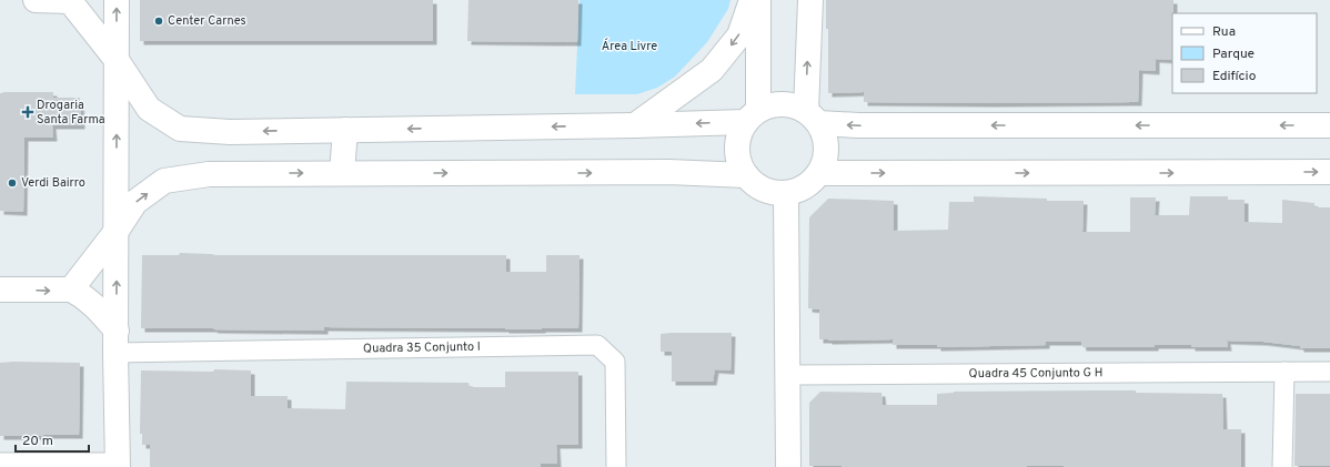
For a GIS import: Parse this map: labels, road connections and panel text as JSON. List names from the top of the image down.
{
  "streets": {
    "street": ["Quadra 35 Conjunto I", "Quadra 45 Conjunto G H"]
  },
  "parks": ["Área Livre"],
  "places": {
    "other": ["Center Carnes", "Verdi Bairro"],
    "health": ["Drogaria Santa Farma"]
  },
  "legend": ["Rua", "Parque", "Edifício"],
  "scale_bar": "20 m"
}
